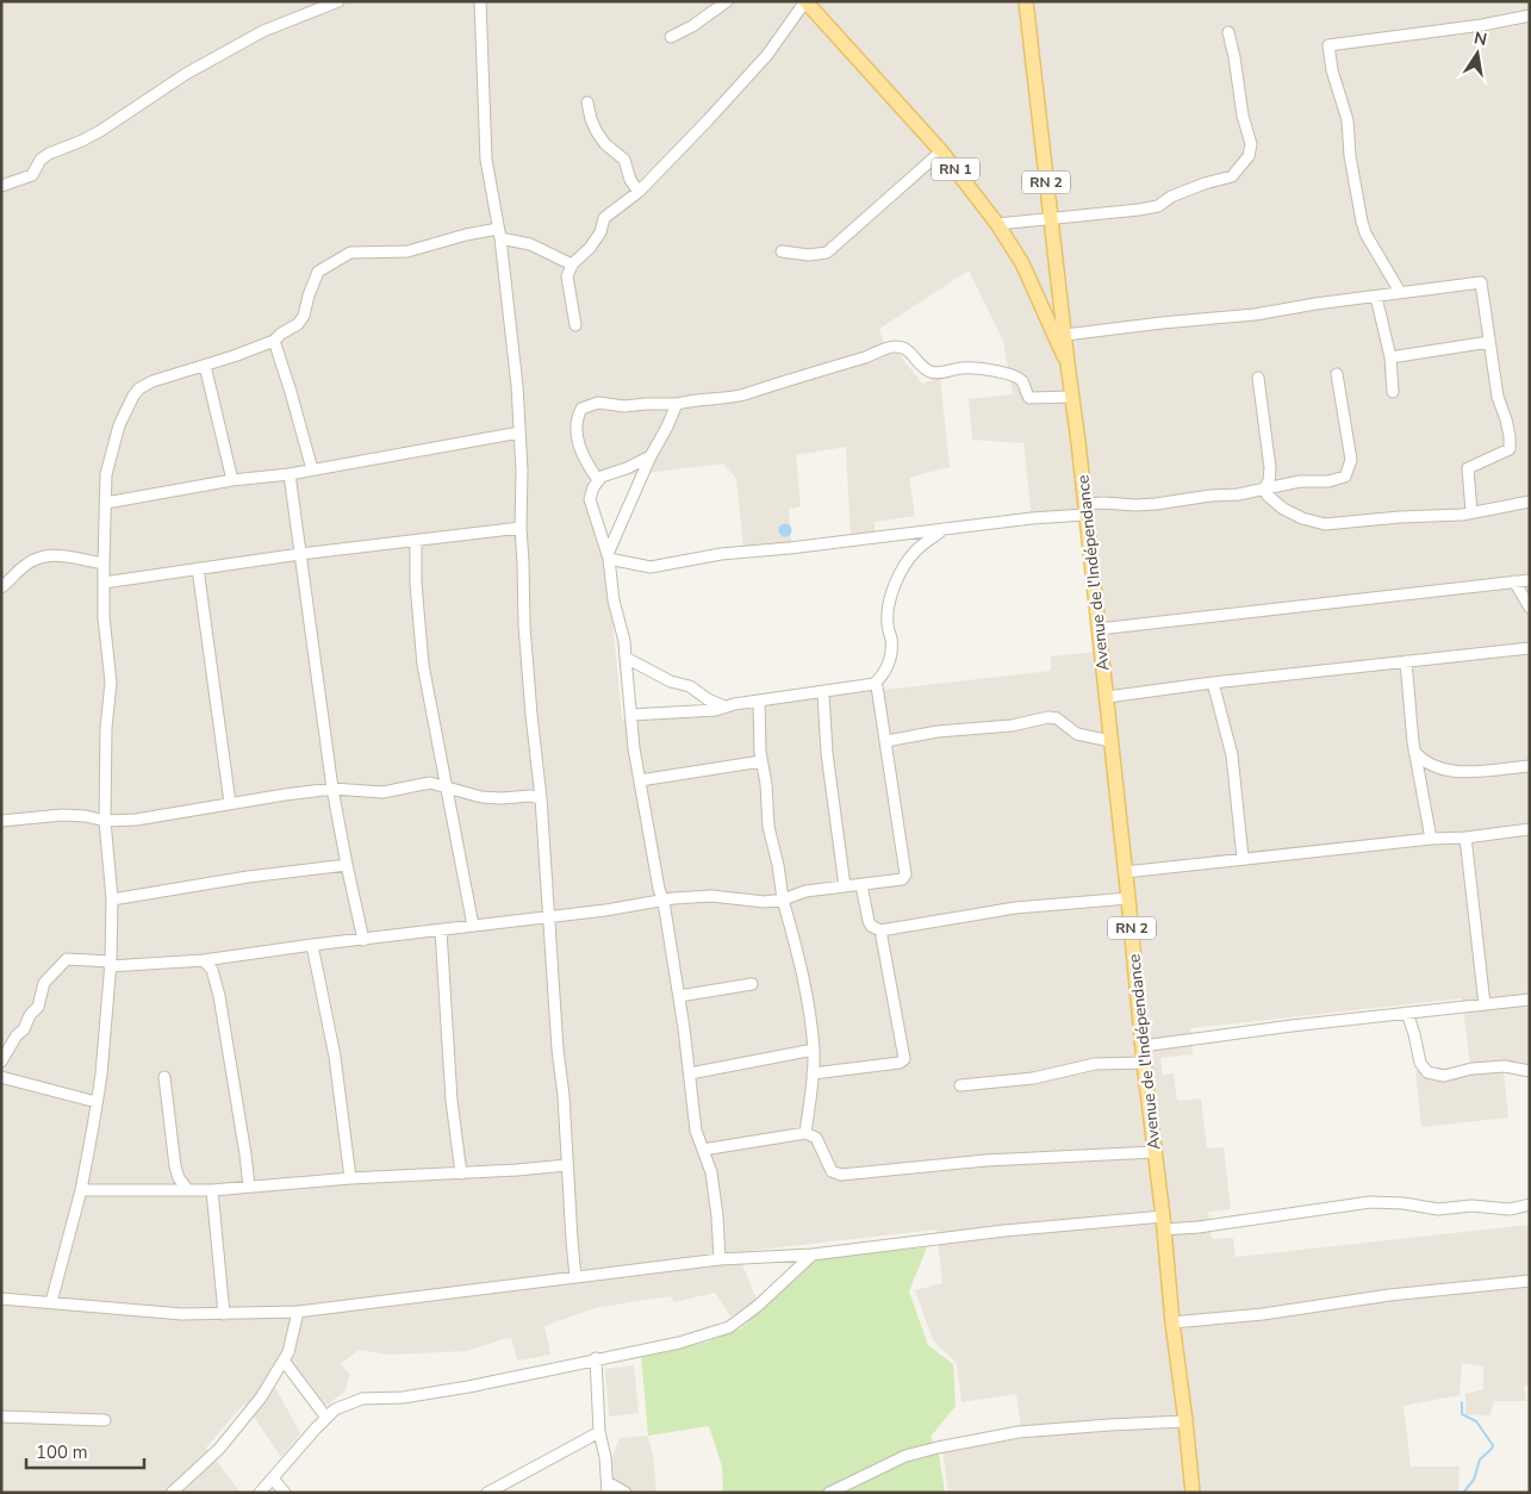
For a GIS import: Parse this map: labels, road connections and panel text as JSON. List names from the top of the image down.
{
  "streets": {
    "main road": ["RN 1", "RN 2", "Avenue de l'Indépendance"]
  },
  "crossings": [
    ["RN 1", "RN 2"],
    ["RN 1", "Avenue de l'Indépendance"],
    ["RN 2", "Avenue de l'Indépendance"]
  ],
  "scale_bar": "100 m",
  "north": "top"
}
